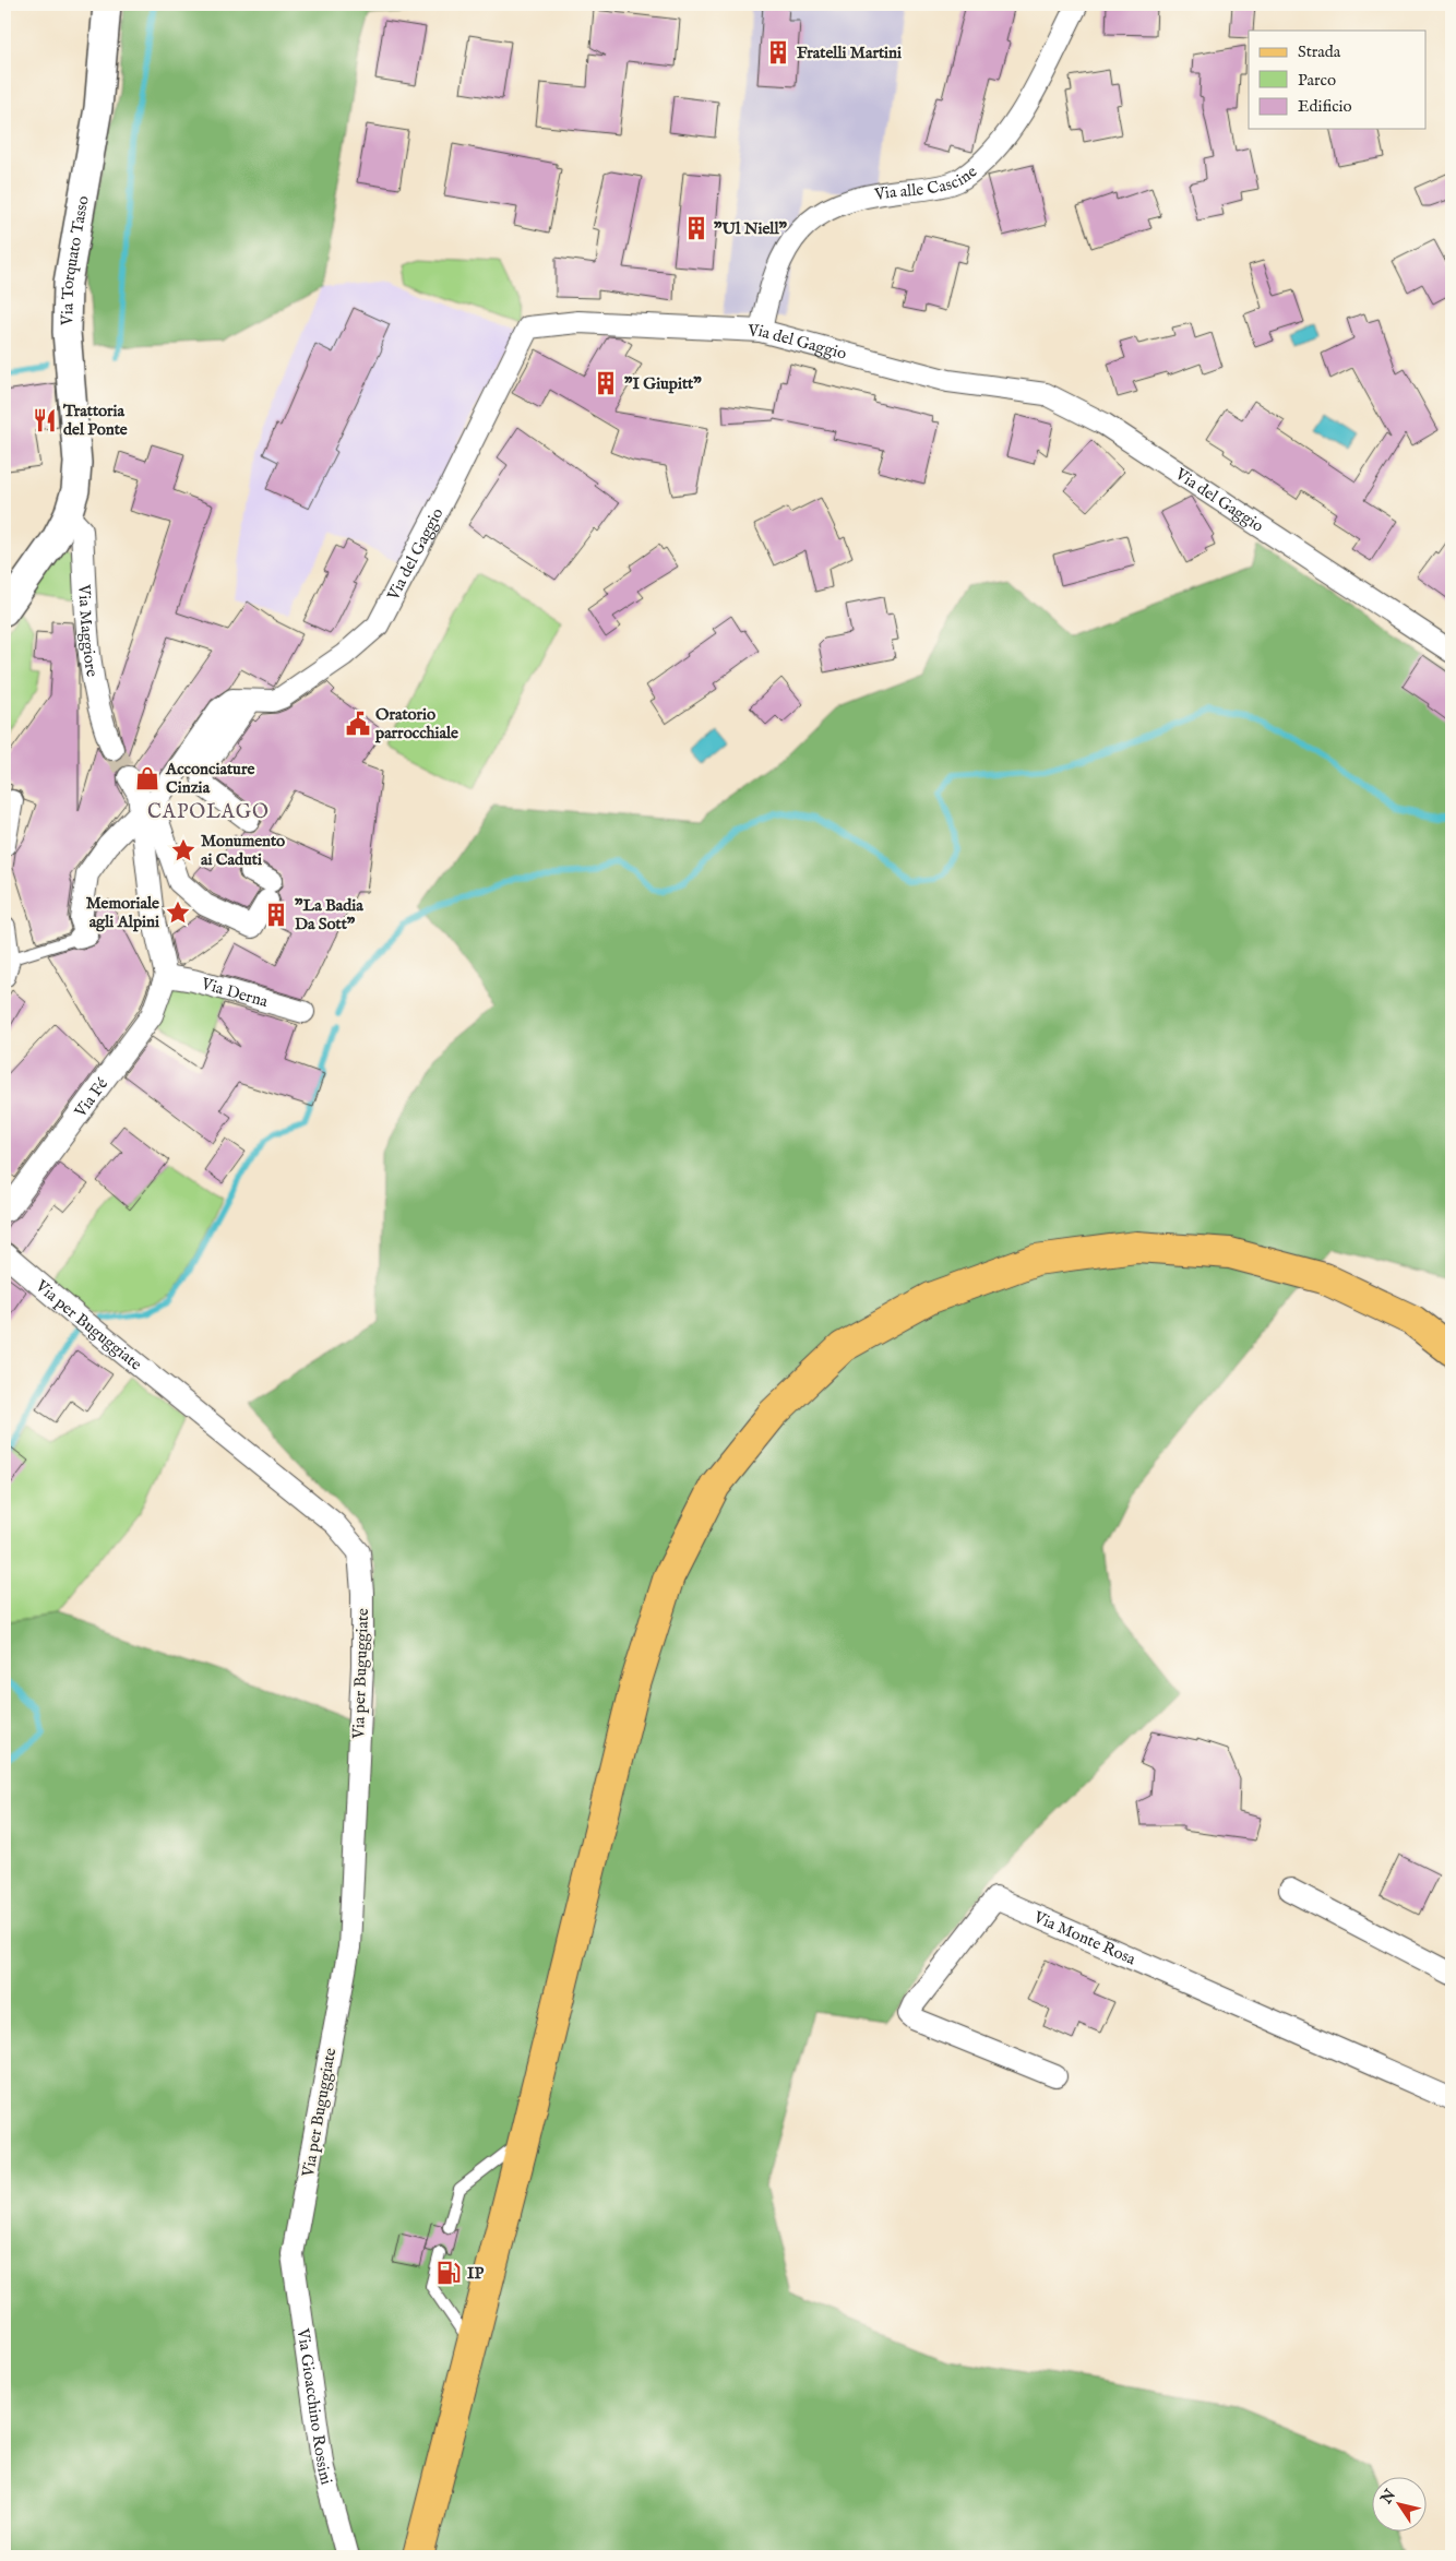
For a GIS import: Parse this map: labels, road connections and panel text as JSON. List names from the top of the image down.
{
  "streets": {
    "street": [
      "Via alle Cascine",
      "Via Torquato Tasso",
      "Via del Gaggio",
      "Via Maggiore",
      "Via Derna",
      "Via Fé",
      "Via per Buguggiate",
      "Via Monte Rosa",
      "Via Gioacchino Rossini"
    ]
  },
  "crossings": [
    ["Via alle Cascine", "Via del Gaggio"],
    ["Via Torquato Tasso", "Via Maggiore"],
    ["Via Derna", "Via Fé"],
    ["Via per Buguggiate", "Via Gioacchino Rossini"]
  ],
  "districts": ["CAPOLAGO"],
  "places": {
    "building": [
      "Fratelli Martini",
      "\"Ul Niell\"",
      "\"I Giupitt\"",
      "\"La Badia Da Sott\""
    ],
    "restaurant": ["Trattoria del Ponte"],
    "public building": ["Oratorio parrocchiale"],
    "shop": ["Acconciature Cinzia"],
    "place": ["Monumento ai Caduti", "Memoriale agli Alpini"],
    "fuel station": ["IP"]
  },
  "legend": ["Strada", "Parco", "Edificio"],
  "north": "top left"
}
